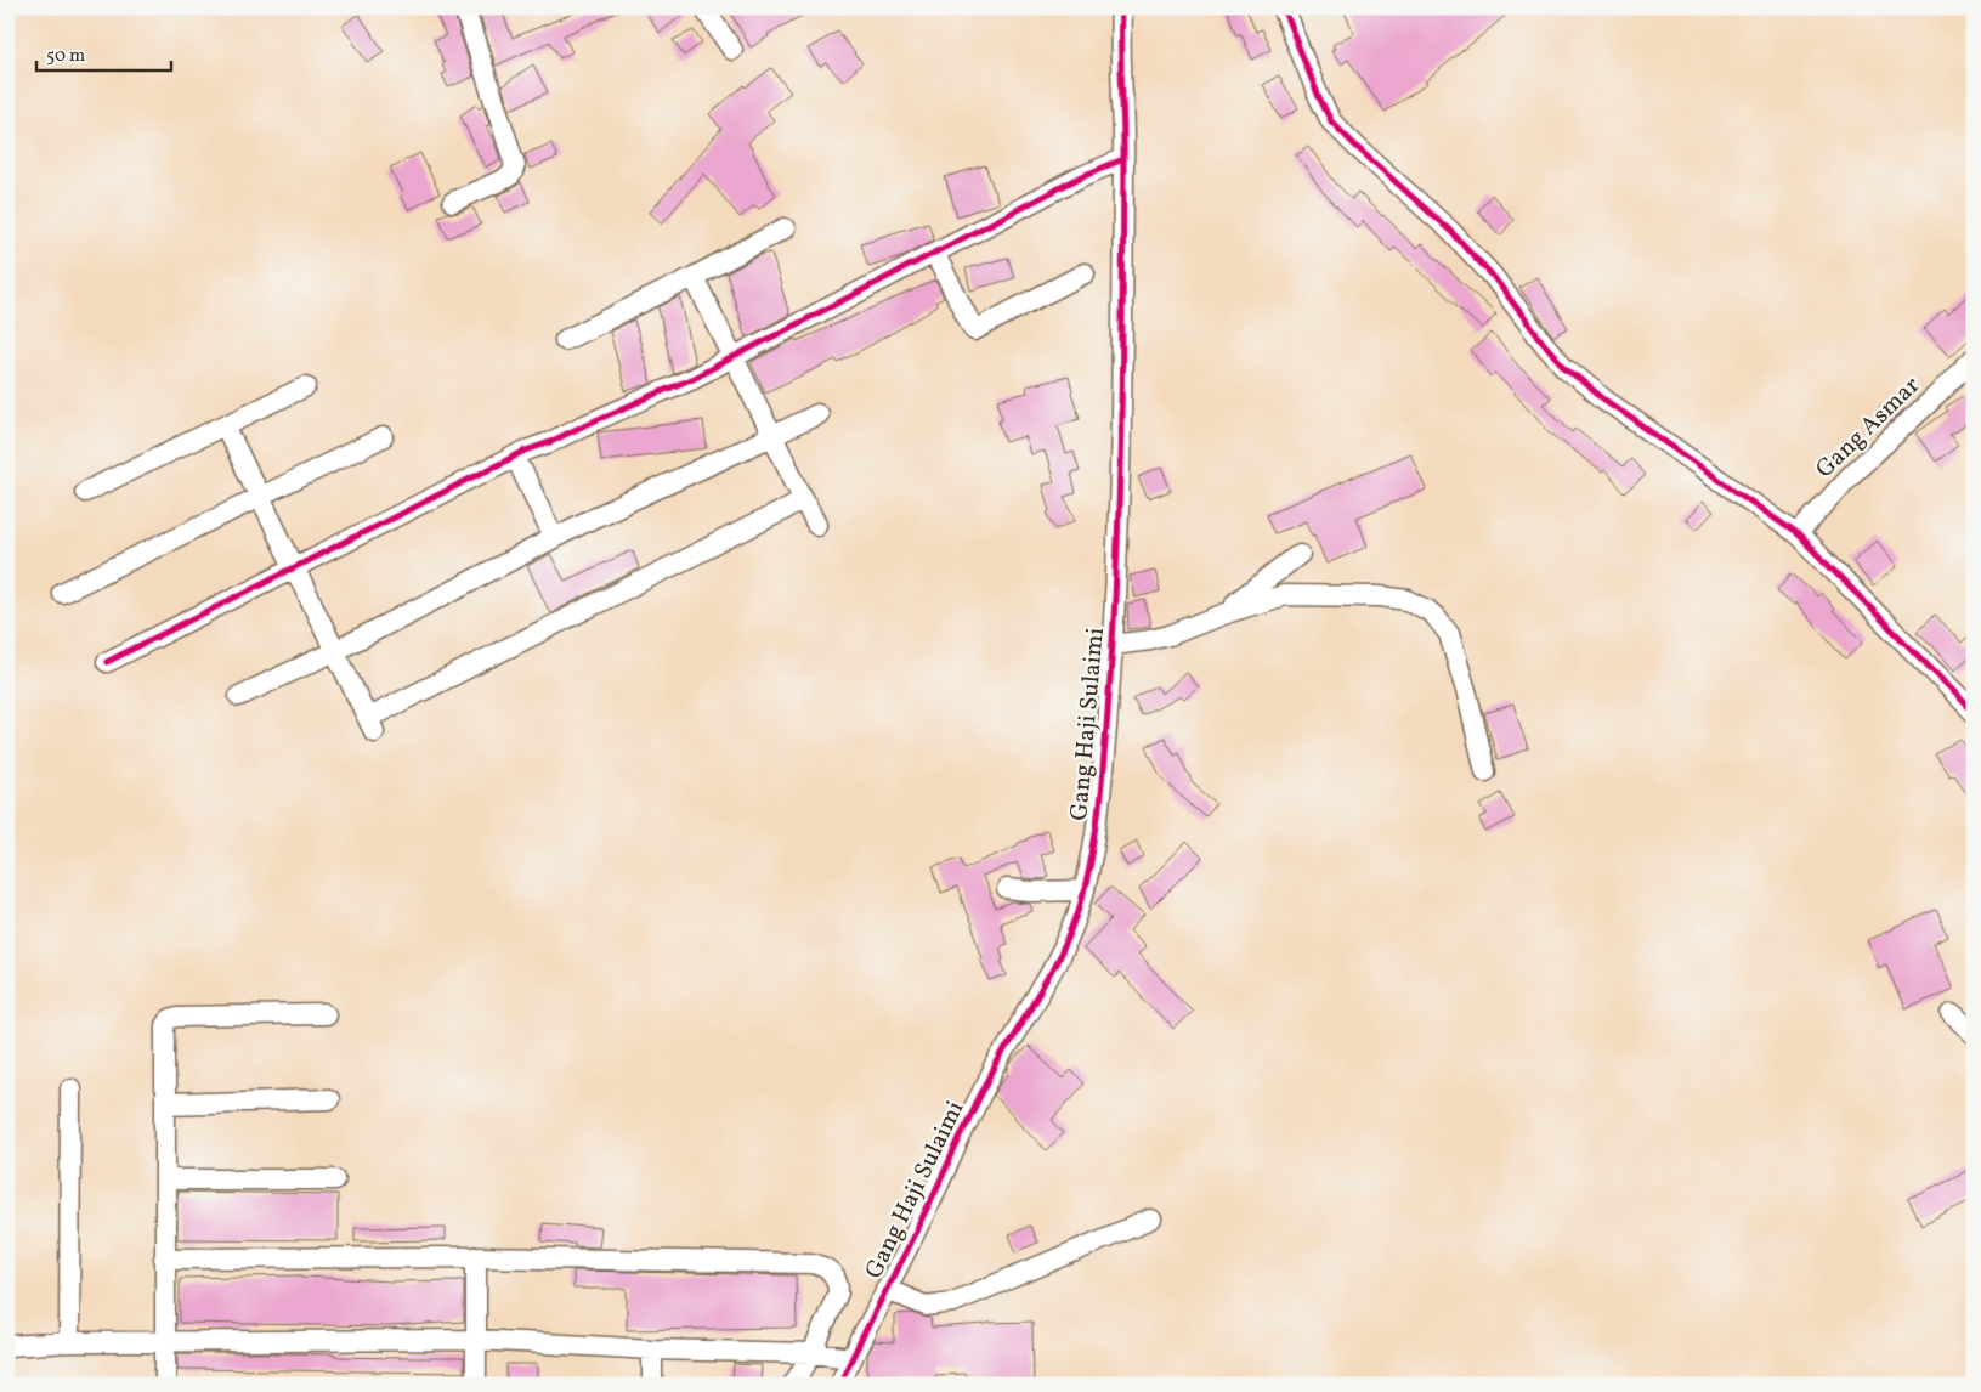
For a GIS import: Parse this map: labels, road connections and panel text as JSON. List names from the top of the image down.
{
  "streets": {
    "street": ["Gang Asmar", "Gang Haji Sulaimi"]
  },
  "scale_bar": "50 m"
}
